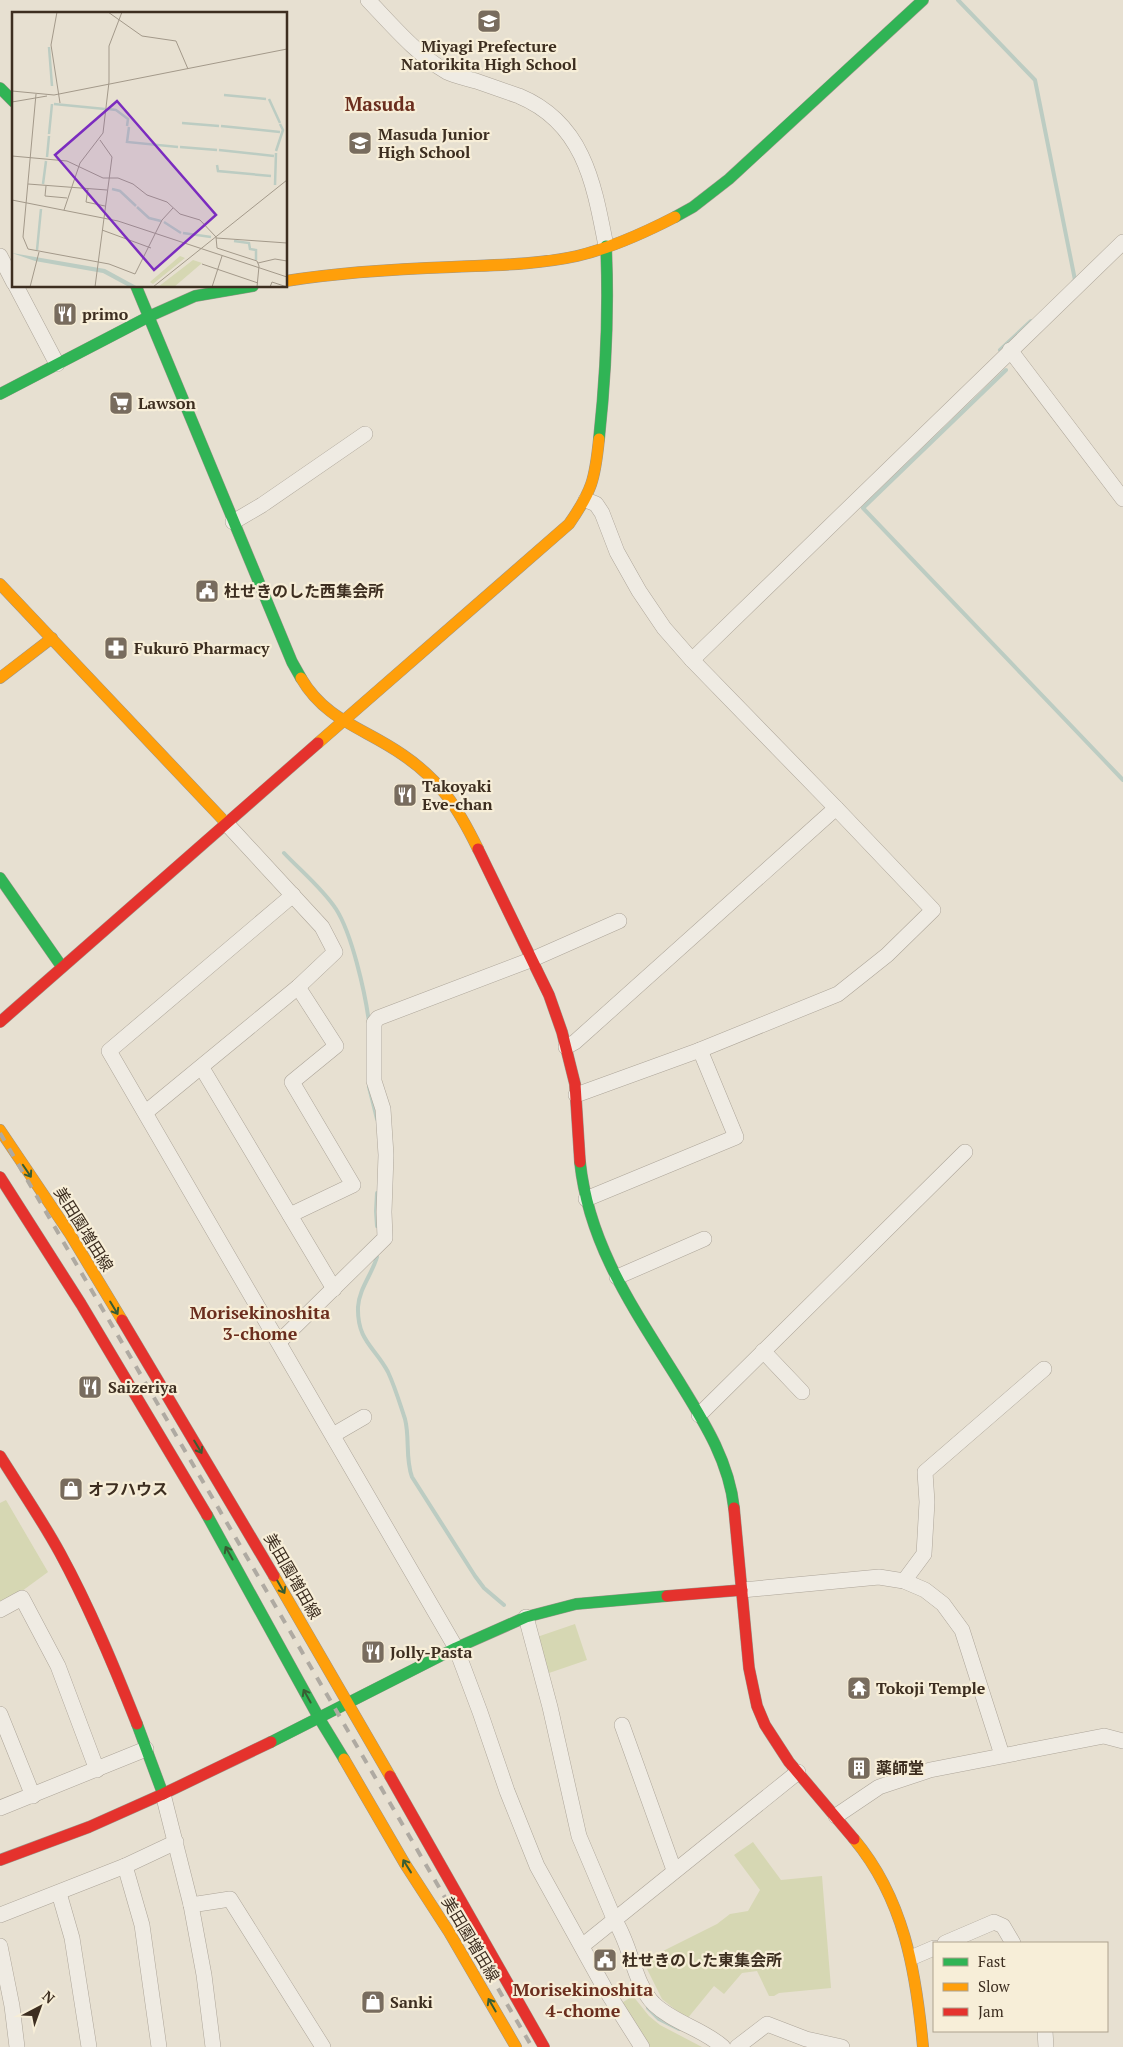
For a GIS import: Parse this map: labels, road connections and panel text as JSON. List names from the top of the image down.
{
  "streets": {
    "street": ["美田園増田線"]
  },
  "districts": ["Masuda", "Morisekinoshita 3-chome", "Morisekinoshita 4-chome"],
  "places": {
    "school or university": ["Miyagi Prefecture Natorikita High School", "Masuda Junior High School"],
    "restaurant": [
      "primo",
      "Takoyaki Eve-chan",
      "Saizeriya",
      "Jolly-Pasta"
    ],
    "supermarket": ["Lawson"],
    "public building": ["杜せきのした西集会所", "杜せきのした東集会所"],
    "pharmacy": ["Fukurō Pharmacy"],
    "shop": ["オフハウス", "Sanki"],
    "temple": ["Tokoji Temple"],
    "building": ["薬師堂"]
  },
  "legend": ["Fast", "Slow", "Jam"],
  "north": "top right"
}
